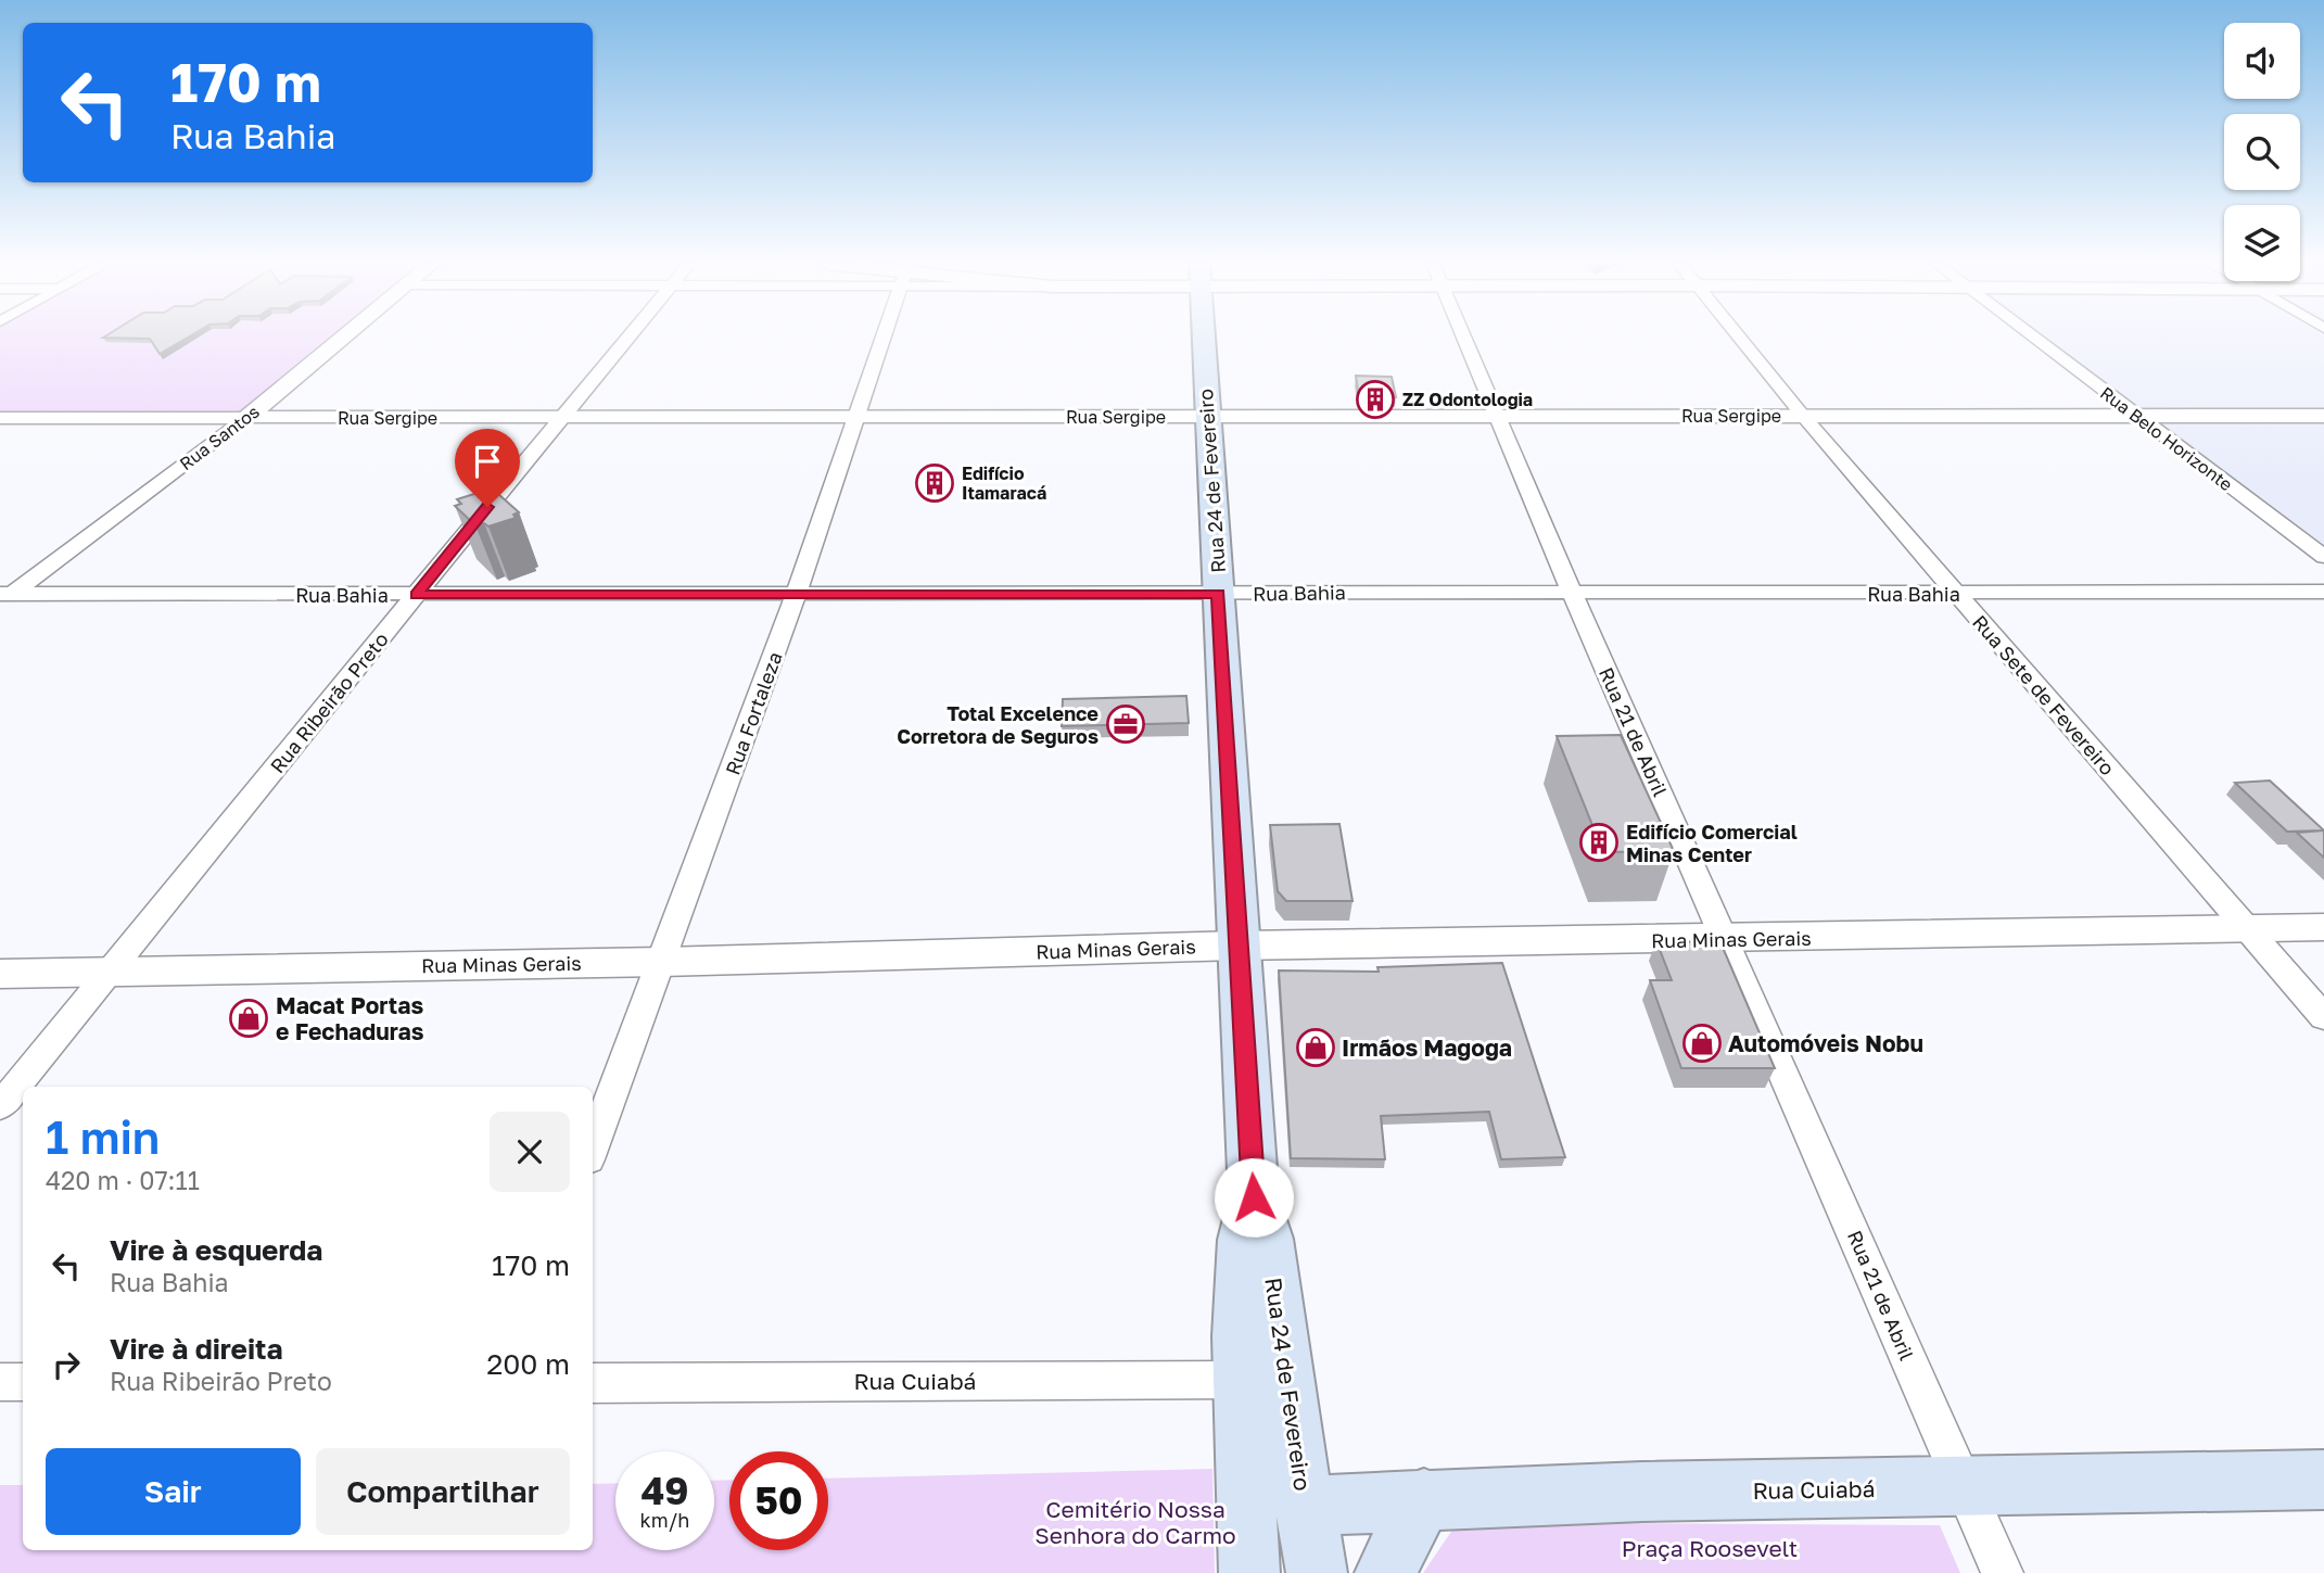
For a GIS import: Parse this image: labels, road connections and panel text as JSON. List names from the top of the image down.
{
  "streets": {
    "main road": ["Rua 24 de Fevereiro", "Rua Cuiabá"],
    "street": [
      "Rua Sergipe",
      "Rua Santos",
      "Rua Belo Horizonte",
      "Rua Bahia",
      "Rua Sete de Fevereiro",
      "Rua Ribeirão Preto",
      "Rua Fortaleza",
      "Rua 21 de Abril",
      "Rua Minas Gerais"
    ]
  },
  "crossings": [
    ["Rua Sergipe", "Rua Santos"],
    ["Rua Sergipe", "Rua Belo Horizonte"],
    ["Rua Sergipe", "Rua 24 de Fevereiro"],
    ["Rua Sergipe", "Rua Sete de Fevereiro"],
    ["Rua Sergipe", "Rua Ribeirão Preto"],
    ["Rua Sergipe", "Rua Fortaleza"],
    ["Rua Sergipe", "Rua 21 de Abril"],
    ["Rua Santos", "Rua Bahia"],
    ["Rua 24 de Fevereiro", "Rua Bahia"],
    ["Rua 24 de Fevereiro", "Rua Minas Gerais"],
    ["Rua 24 de Fevereiro", "Rua Cuiabá"],
    ["Rua Bahia", "Rua Sete de Fevereiro"],
    ["Rua Bahia", "Rua Ribeirão Preto"],
    ["Rua Bahia", "Rua Fortaleza"],
    ["Rua Bahia", "Rua 21 de Abril"],
    ["Rua Sete de Fevereiro", "Rua Minas Gerais"],
    ["Rua Ribeirão Preto", "Rua Minas Gerais"],
    ["Rua Fortaleza", "Rua Minas Gerais"],
    ["Rua 21 de Abril", "Rua Minas Gerais"],
    ["Rua 21 de Abril", "Rua Cuiabá"]
  ],
  "parks": ["Cemitério Nossa Senhora do Carmo", "Praça Roosevelt"],
  "places": {
    "building": ["ZZ Odontologia", "Edifício Itamaracá", "Edifício Comercial Minas Center"],
    "office": ["Total Excelence Corretora de Seguros"],
    "shop": ["Macat Portas e Fechaduras", "Automóveis Nobu", "Irmãos Magoga"]
  },
  "page": {
    "turn": ["170 m", "Rua Bahia"],
    "heading": ["1 min", "420 m · 07:11"],
    "list": [
      {
        "name": "Vire à esquerda",
        "note": "Rua Bahia",
        "value": "170 m"
      },
      {
        "name": "Vire à direita",
        "note": "Rua Ribeirão Preto",
        "value": "200 m"
      }
    ],
    "buttons": ["Sair", "Compartilhar"],
    "speed": "49 km/h",
    "limit": "50"
  }
}
